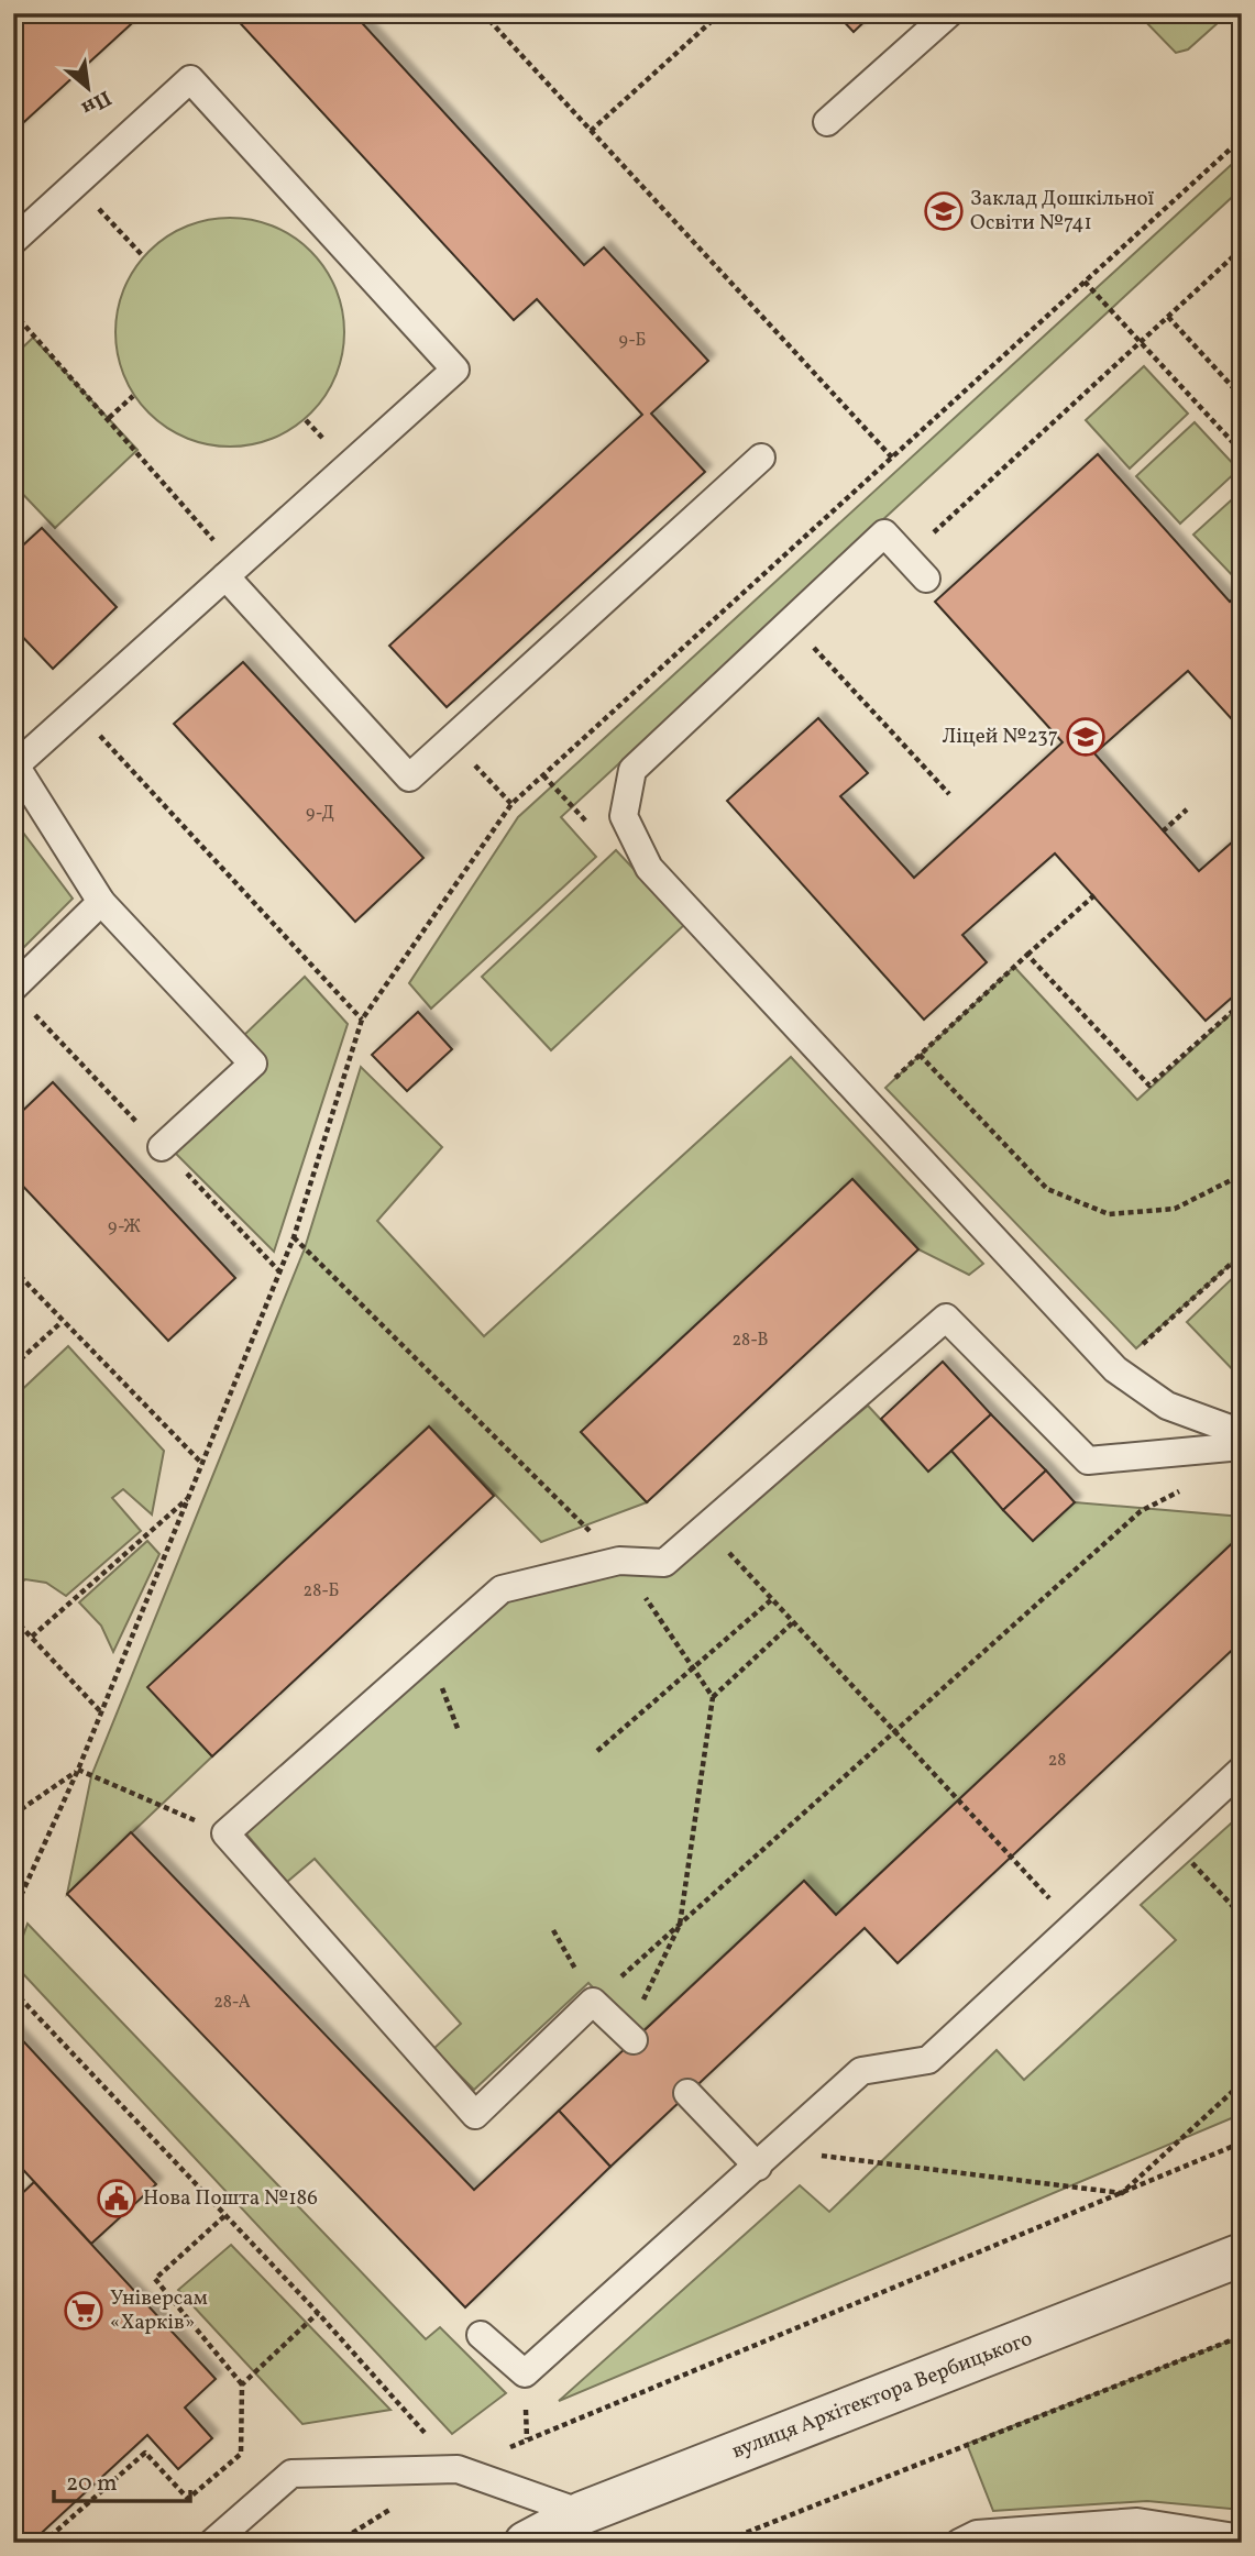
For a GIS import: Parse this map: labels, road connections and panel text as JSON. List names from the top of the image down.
{
  "streets": {
    "street": ["вулиця Архітектора Вербицького"]
  },
  "places": {
    "school or university": ["Заклад Дошкільної Освіти №741", "Ліцей №237"],
    "public building": ["Нова Пошта №186"],
    "supermarket": ["Універсам «Харків»"]
  },
  "house_numbers": [
    "9-Б",
    "9-Д",
    "9-Ж",
    "28-В",
    "28-Б",
    "28",
    "28-А"
  ],
  "scale_bar": "20 m",
  "north": "bottom right"
}
